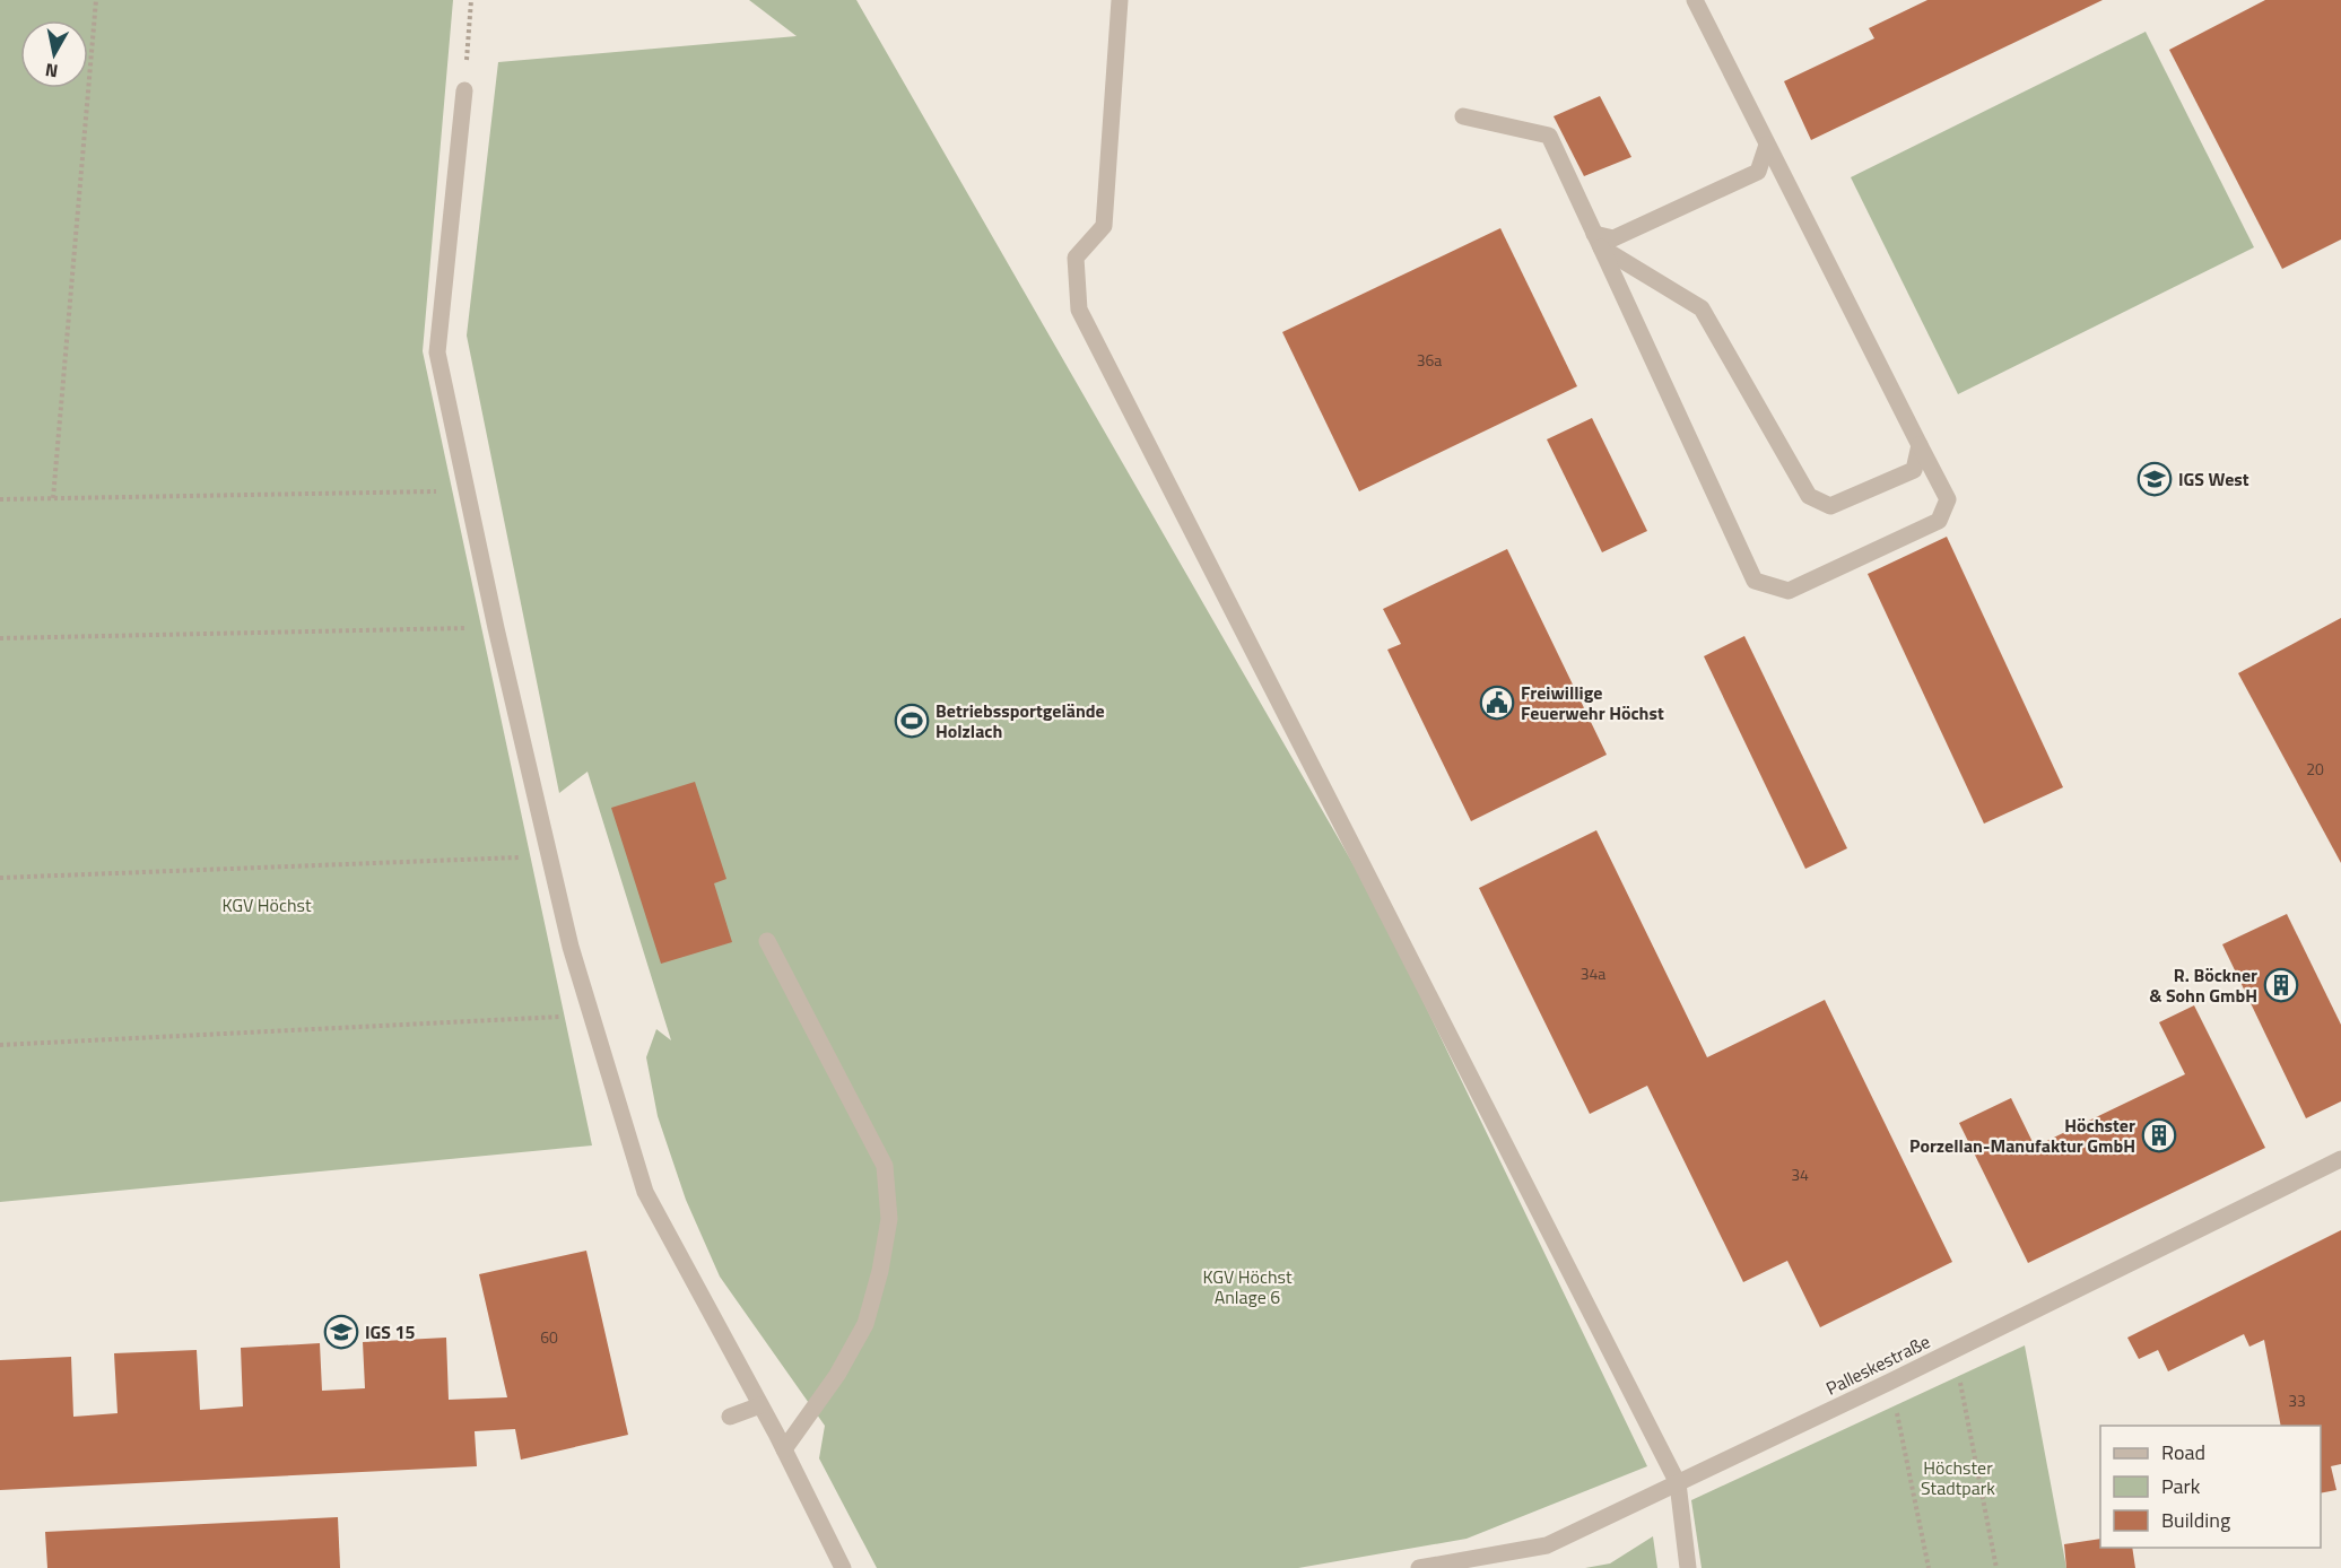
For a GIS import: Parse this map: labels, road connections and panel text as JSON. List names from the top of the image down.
{
  "streets": {
    "street": ["Palleskestraße"]
  },
  "parks": ["KGV Höchst", "KGV Höchst Anlage 6", "Höchster Stadtpark"],
  "places": {
    "school or university": ["IGS West", "IGS 15"],
    "public building": ["Freiwillige Feuerwehr Höchst"],
    "sports": ["Betriebssportgelände Holzlach"],
    "building": ["R. Böckner & Sohn GmbH", "Höchster Porzellan-Manufaktur GmbH"]
  },
  "house_numbers": [
    "36a",
    "20",
    "34a",
    "34",
    "60",
    "33"
  ],
  "legend": ["Road", "Park", "Building"],
  "north": "bottom"
}
